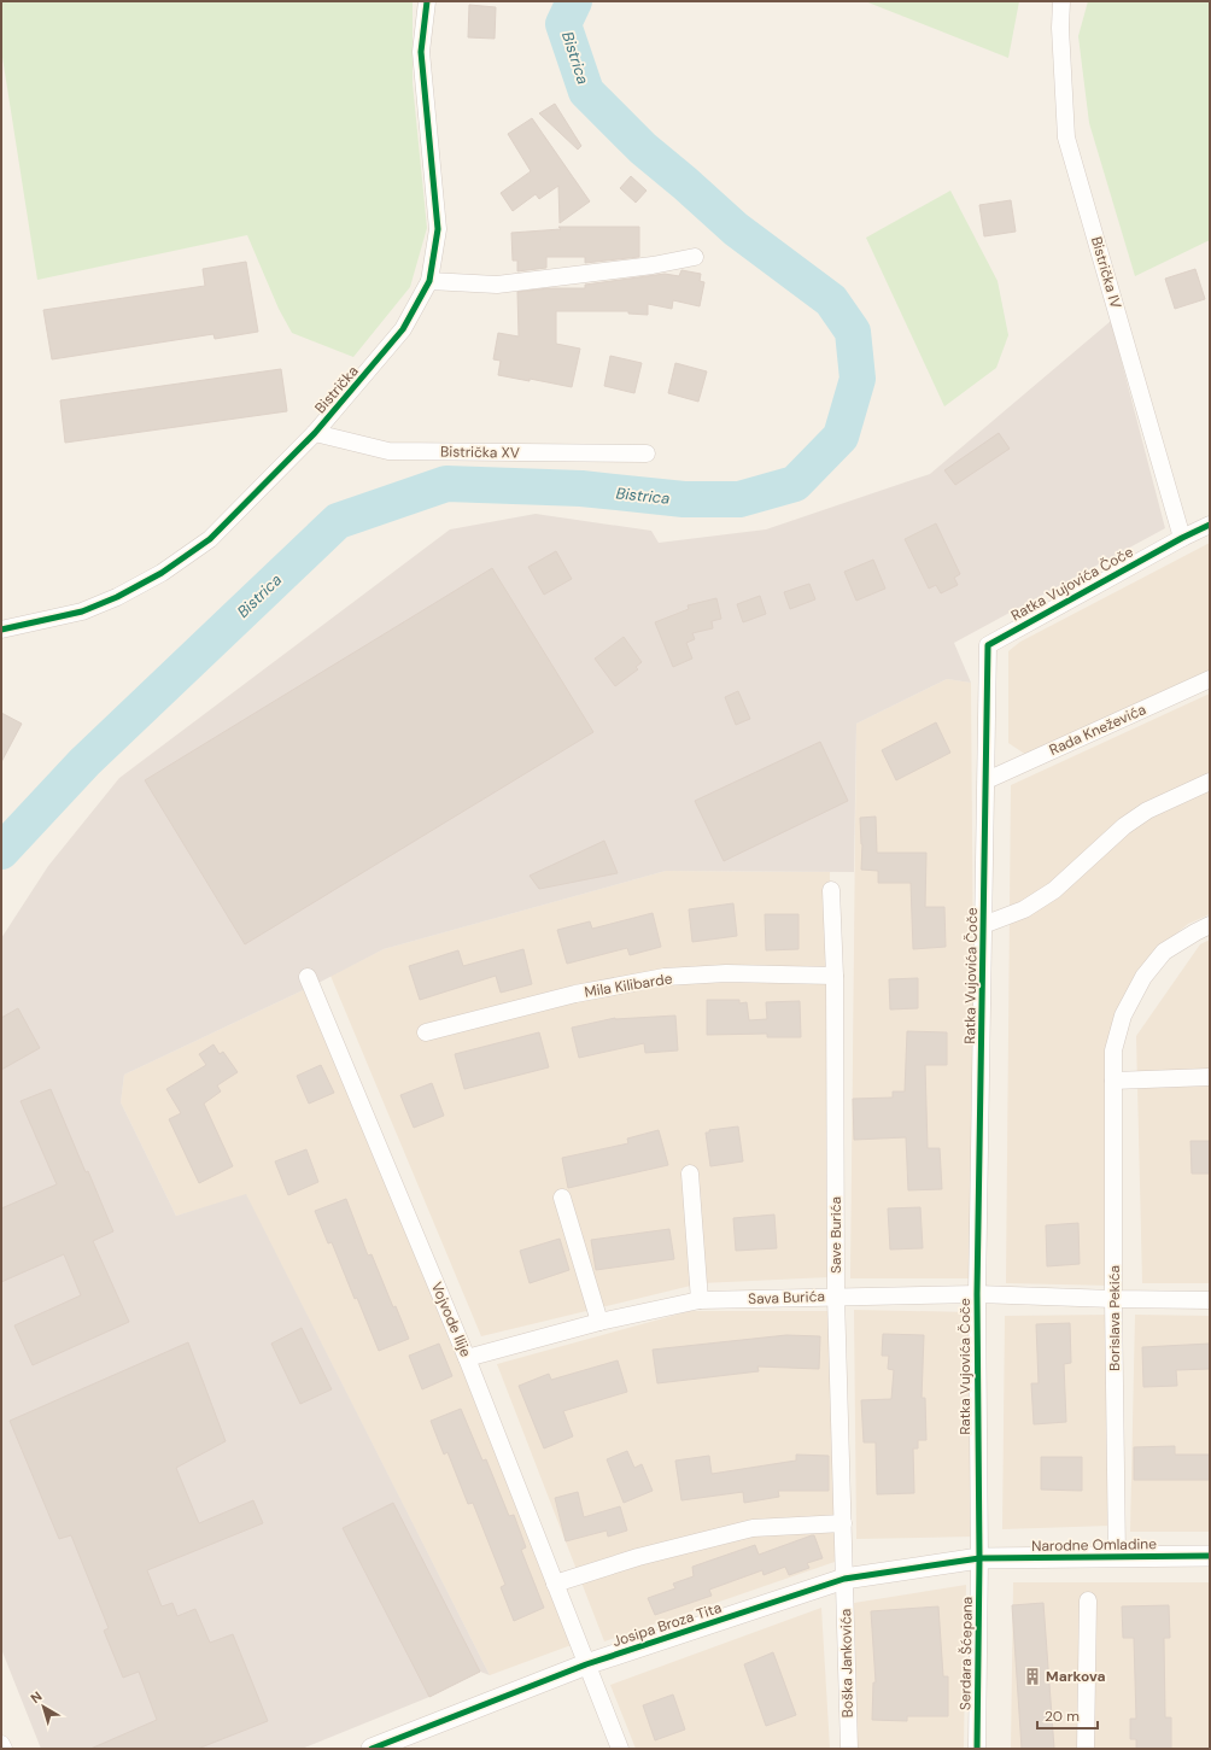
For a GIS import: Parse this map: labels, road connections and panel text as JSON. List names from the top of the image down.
{
  "streets": {
    "street": [
      "Bistrička IV",
      "Bistrička",
      "Bistrička XV",
      "Ratka Vujovića Čoče",
      "Rada Kneževića",
      "Mila Kilibarde",
      "Save Burića",
      "Sava Burića",
      "Borislava Pekića",
      "Vojvode Ilije",
      "Narodne Omladine",
      "Josipa Broza Tita",
      "Serdara Šćepana",
      "Boška Jankovića"
    ]
  },
  "crossings": [
    ["Bistrička IV", "Ratka Vujovića Čoče"],
    ["Bistrička", "Bistrička XV"],
    ["Ratka Vujovića Čoče", "Rada Kneževića"],
    ["Ratka Vujovića Čoče", "Sava Burića"],
    ["Ratka Vujovića Čoče", "Narodne Omladine"],
    ["Ratka Vujovića Čoče", "Josipa Broza Tita"],
    ["Ratka Vujovića Čoče", "Serdara Šćepana"],
    ["Mila Kilibarde", "Save Burića"],
    ["Save Burića", "Sava Burića"],
    ["Save Burića", "Josipa Broza Tita"],
    ["Save Burića", "Boška Jankovića"],
    ["Sava Burića", "Borislava Pekića"],
    ["Sava Burića", "Vojvode Ilije"],
    ["Borislava Pekića", "Narodne Omladine"],
    ["Vojvode Ilije", "Josipa Broza Tita"],
    ["Narodne Omladine", "Josipa Broza Tita"],
    ["Narodne Omladine", "Serdara Šćepana"],
    ["Josipa Broza Tita", "Serdara Šćepana"],
    ["Josipa Broza Tita", "Boška Jankovića"]
  ],
  "water": ["Bistrica"],
  "places": {
    "building": ["Markova"]
  },
  "scale_bar": "20 m",
  "north": "top left"
}
